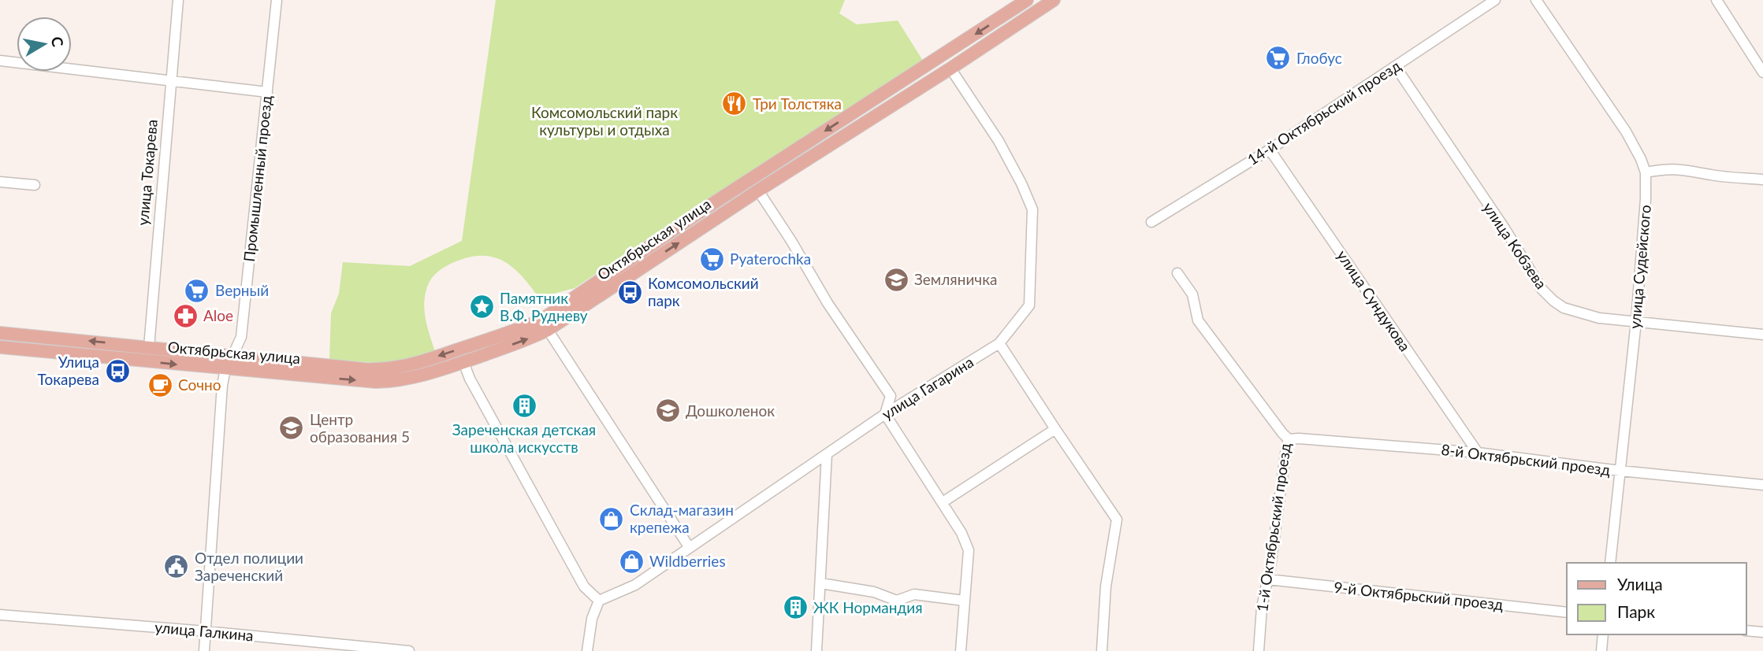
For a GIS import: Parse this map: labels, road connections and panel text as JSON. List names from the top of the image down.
{
  "streets": {
    "main road": ["Октябрьская улица"],
    "street": [
      "14-й Октябрьский проезд",
      "улица Токарева",
      "Промышленный проезд",
      "улица Кобзева",
      "улица Судейского",
      "улица Сундукова",
      "улица Гагарина",
      "8-й Октябрьский проезд",
      "1-й Октябрьский проезд",
      "9-й Октябрьский проезд",
      "улица Галкина"
    ]
  },
  "crossings": [
    ["14-й Октябрьский проезд", "улица Кобзева"],
    ["14-й Октябрьский проезд", "улица Сундукова"],
    ["улица Токарева", "Октябрьская улица"],
    ["Промышленный проезд", "Октябрьская улица"],
    ["Октябрьская улица", "улица Гагарина"],
    ["улица Кобзева", "улица Судейского"],
    ["улица Судейского", "8-й Октябрьский проезд"],
    ["улица Сундукова", "8-й Октябрьский проезд"],
    ["8-й Октябрьский проезд", "1-й Октябрьский проезд"],
    ["1-й Октябрьский проезд", "9-й Октябрьский проезд"]
  ],
  "parks": ["Комсомольский парк культуры и отдыха"],
  "places": {
    "supermarket": ["Глобус", "Pyaterochka", "Верный"],
    "restaurant": ["Три Толстяка"],
    "school or university": ["Земляничка", "Дошколенок", "Центр образования 5"],
    "bus stop": ["Комсомольский парк", "Улица Токарева"],
    "place": ["Памятник В.Ф. Рудневу"],
    "pharmacy": ["Aloe"],
    "cafe": ["Сочно"],
    "building": ["Зареченская детская школа искусств", "ЖК Нормандия"],
    "shop": ["Склад-магазин крепежа", "Wildberries"],
    "public building": ["Отдел полиции Зареченский"]
  },
  "legend": ["Улица", "Парк"],
  "north": "right"
}
